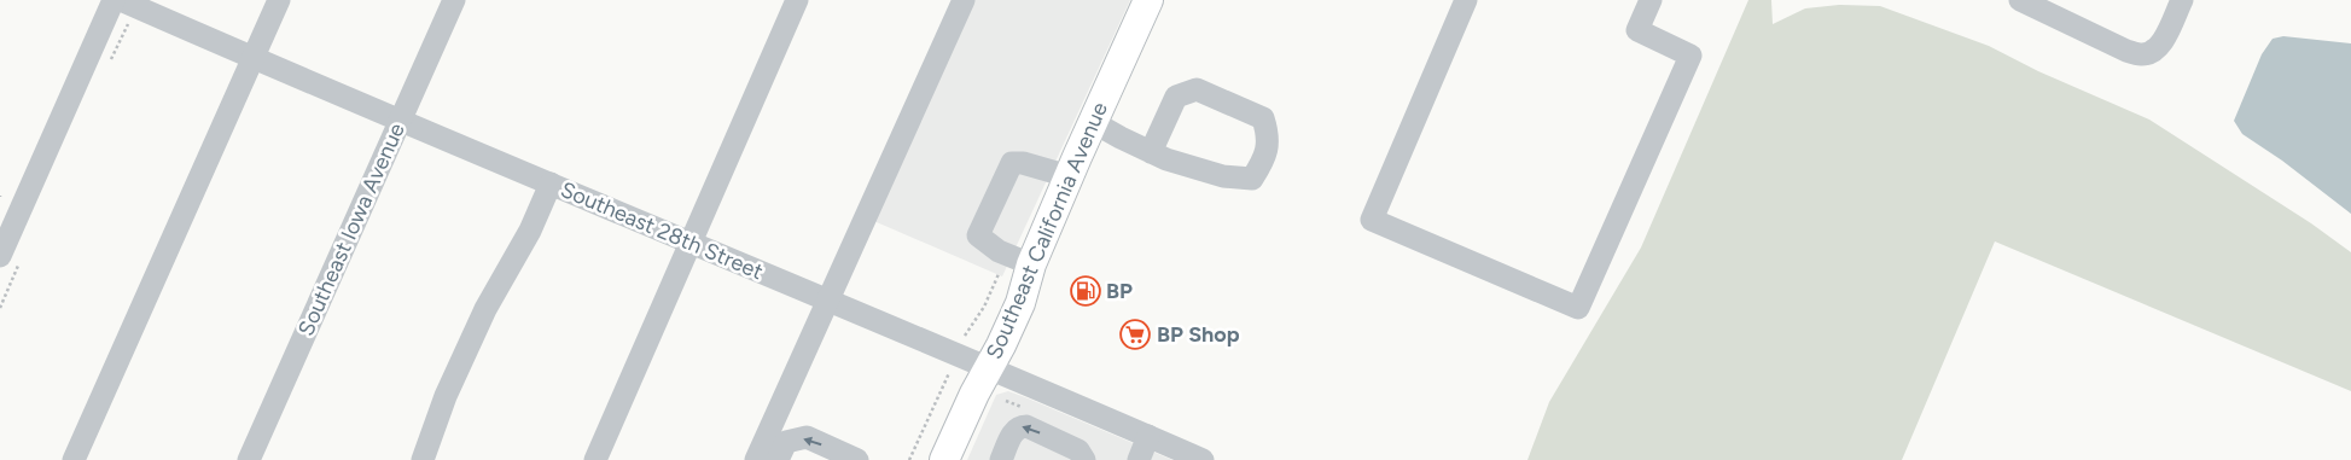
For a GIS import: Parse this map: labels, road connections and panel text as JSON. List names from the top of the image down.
{
  "streets": {
    "main road": ["Southeast California Avenue"],
    "street": ["Southeast Iowa Avenue", "Southeast 28th Street"]
  },
  "crossings": [
    ["Southeast Iowa Avenue", "Southeast 28th Street"],
    ["Southeast 28th Street", "Southeast California Avenue"]
  ],
  "places": {
    "fuel station": ["BP"],
    "supermarket": ["BP Shop"]
  }
}
